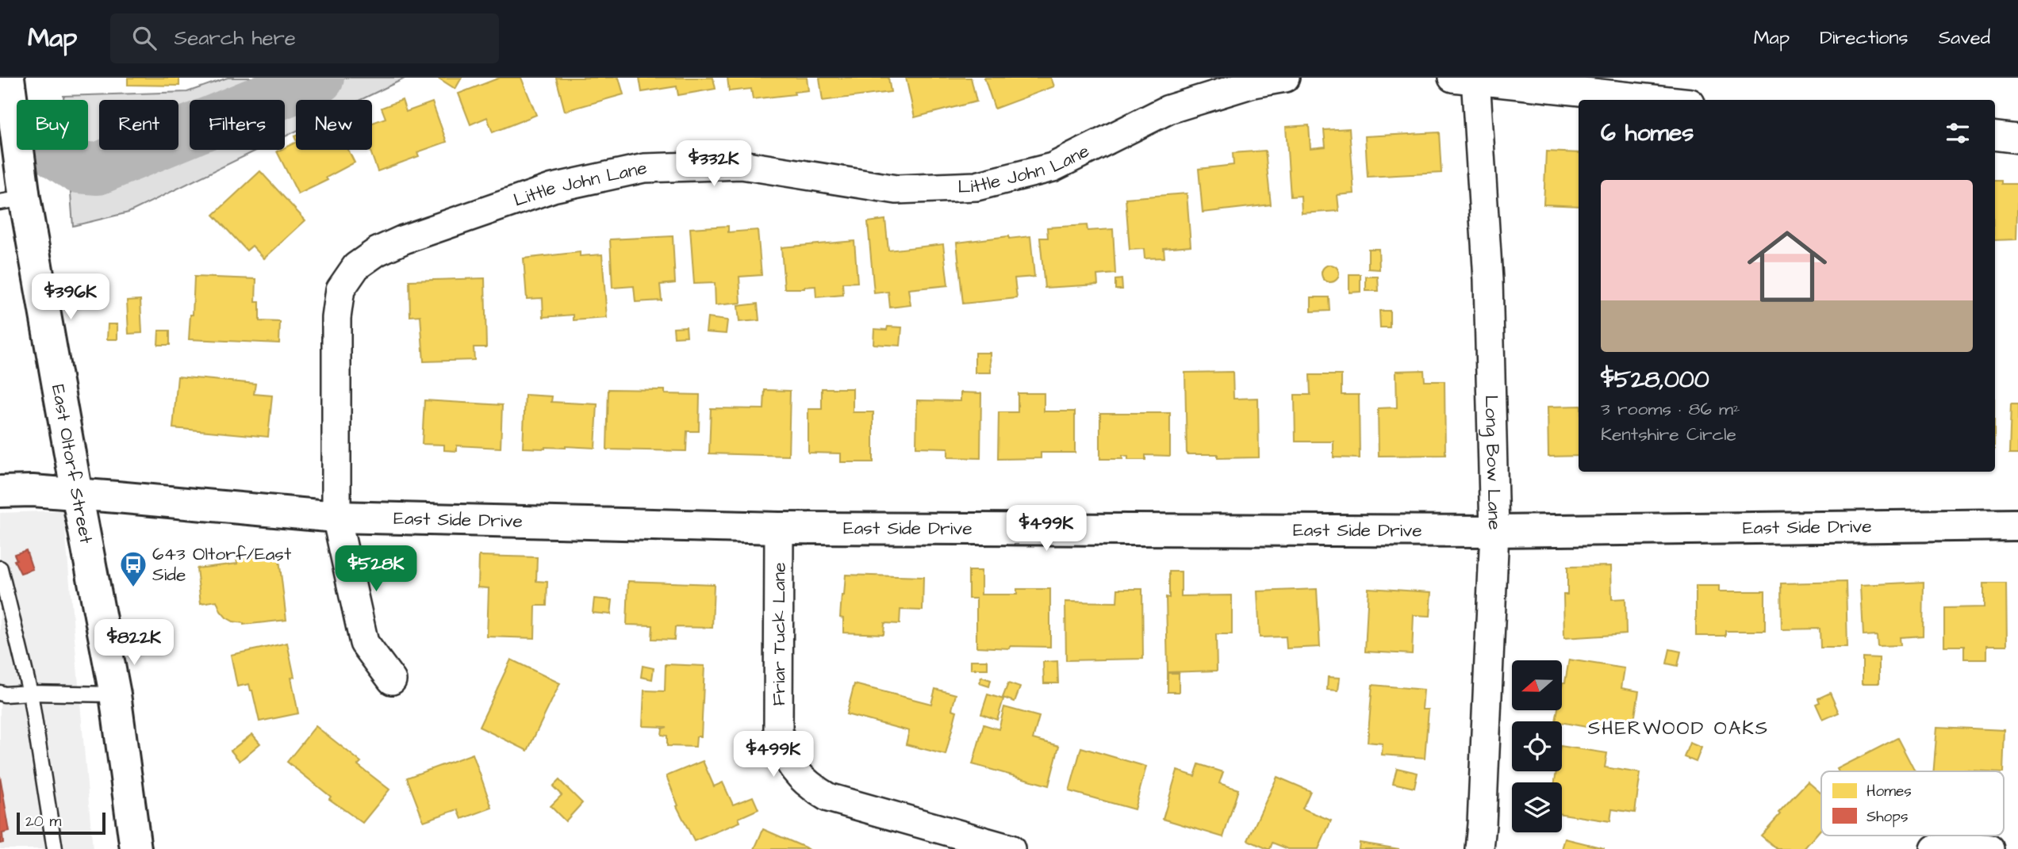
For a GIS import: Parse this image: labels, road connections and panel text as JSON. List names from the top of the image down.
{
  "streets": {
    "street": [
      "Little John Lane",
      "East Oltorf Street",
      "Long Bow Lane",
      "East Side Drive",
      "Friar Tuck Lane"
    ]
  },
  "crossings": [
    ["Little John Lane", "East Side Drive"],
    ["East Oltorf Street", "East Side Drive"],
    ["Long Bow Lane", "East Side Drive"],
    ["East Side Drive", "Friar Tuck Lane"]
  ],
  "districts": ["SHERWOOD OAKS"],
  "places": {
    "bus stop": ["643 Oltorf/East Side"]
  },
  "legend": ["Homes", "Shops"],
  "scale_bar": "20 m",
  "north": "left",
  "page": {
    "header": "Map",
    "search": "Search here",
    "nav": ["Map", "Directions", "Saved"],
    "chip": [
      "Buy",
      "Rent",
      "Filters",
      "New"
    ],
    "heading": "6 homes",
    "price": [
      "$332K",
      "$396K",
      "$499K",
      "$528K",
      "$822K",
      "$499K"
    ],
    "list": [
      {
        "name": "$528,000",
        "note": "3 rooms · 86 m² · Kentshire Circle"
      }
    ],
    "scale": "20 m"
  }
}
